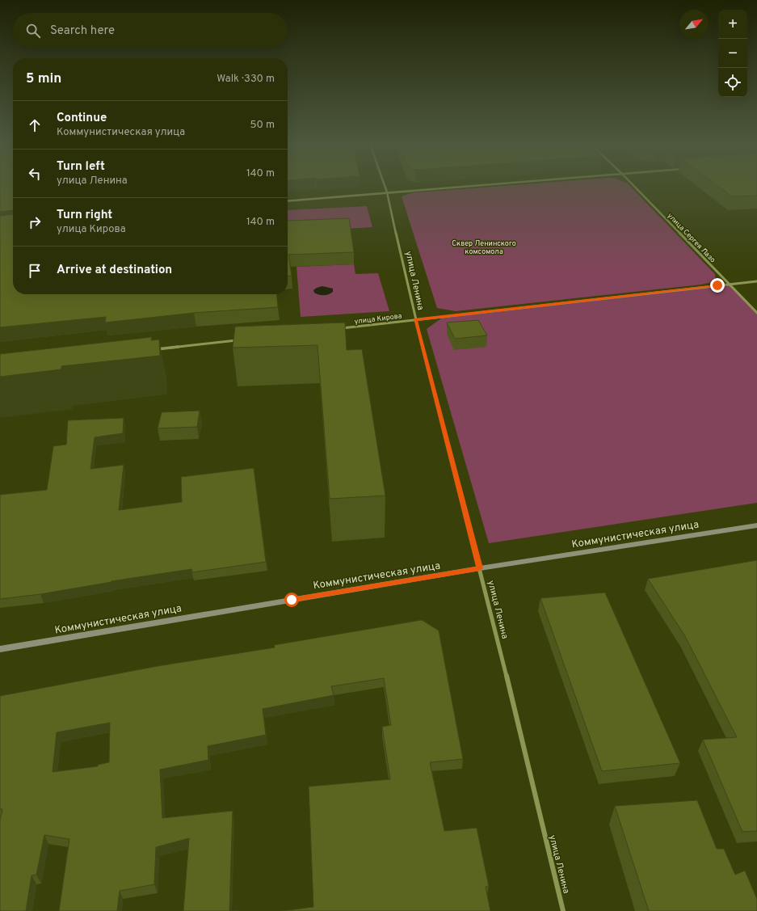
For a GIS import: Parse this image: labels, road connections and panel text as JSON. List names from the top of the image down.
{
  "streets": {
    "main road": ["Коммунистическая улица"],
    "street": ["улица Сергея Лазо", "улица Ленина", "улица Кирова"]
  },
  "crossings": [
    ["улица Сергея Лазо", "улица Кирова"],
    ["улица Ленина", "улица Кирова"],
    ["улица Ленина", "Коммунистическая улица"]
  ],
  "parks": ["Сквер Ленинского комсомола"],
  "north": "top right",
  "page": {
    "map_buttons": ["+", "−"],
    "search": "Search here",
    "heading": ["5 min", "Walk · 330 m"],
    "list": [
      ["Continue", "Коммунистическая улица", "50 m"],
      ["Turn left", "улица Ленина", "140 m"],
      ["Turn right", "улица Кирова", "140 m"],
      "Arrive at destination"
    ]
  }
}
